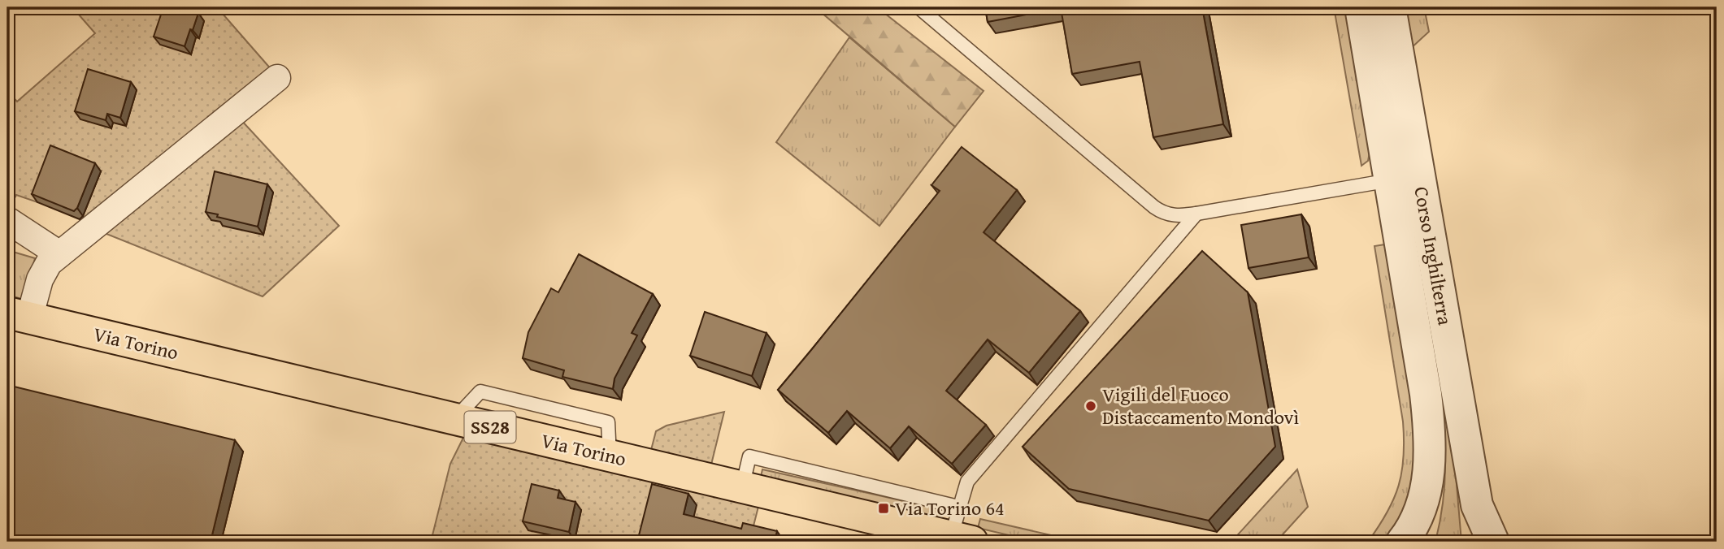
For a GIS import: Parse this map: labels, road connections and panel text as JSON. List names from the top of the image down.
{
  "streets": {
    "main road": ["Via Torino", "SS28"],
    "street": ["Corso Inghilterra"]
  },
  "places": {
    "other": ["Vigili del Fuoco Distaccamento Mondovì"],
    "transit": ["Via Torino 64"]
  }
}
